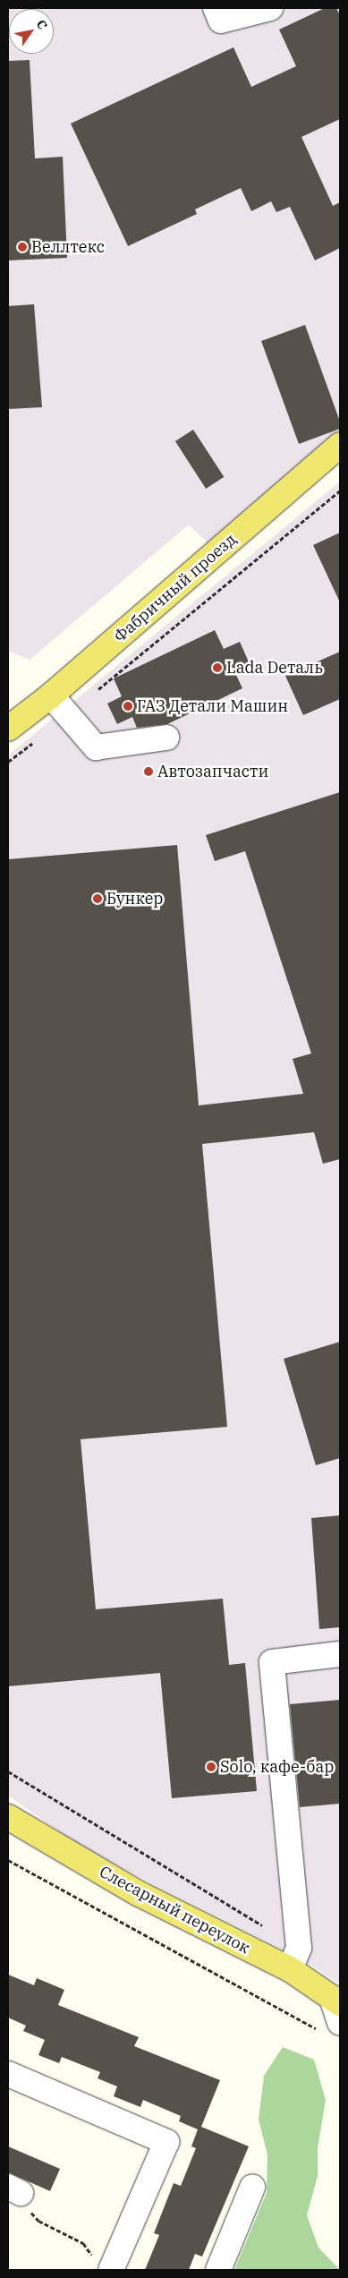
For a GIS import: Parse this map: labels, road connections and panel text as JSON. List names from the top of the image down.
{
  "streets": {
    "main road": ["Фабричный проезд", "Слесарный переулок"]
  },
  "places": [
    "Веллтекс",
    "Lada Dеталь",
    "ГАЗ Детали Машин",
    "Автозапчасти",
    "Бункер",
    "Solo, кафе-бар"
  ],
  "north": "top right"
}
